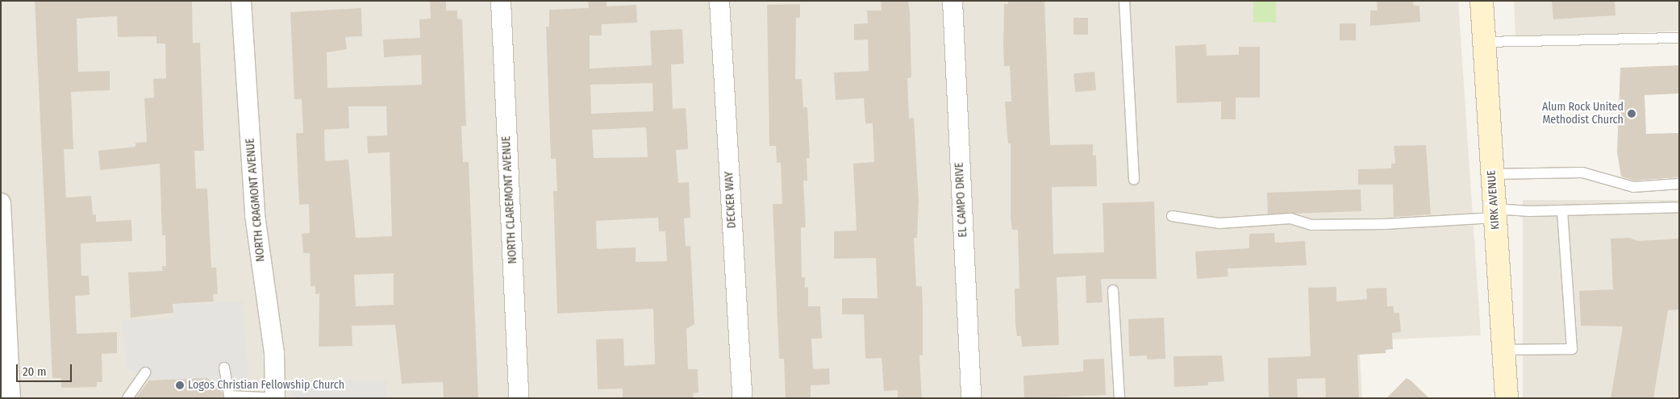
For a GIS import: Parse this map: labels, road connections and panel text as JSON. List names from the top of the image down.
{
  "streets": {
    "street": [
      "NORTH CRAGMONT AVENUE",
      "NORTH CLAREMONT AVENUE",
      "DECKER WAY",
      "EL CAMPO DRIVE",
      "KIRK AVENUE"
    ]
  },
  "places": ["Alum Rock United Methodist Church", "Logos Christian Fellowship Church"],
  "scale_bar": "20 m"
}
